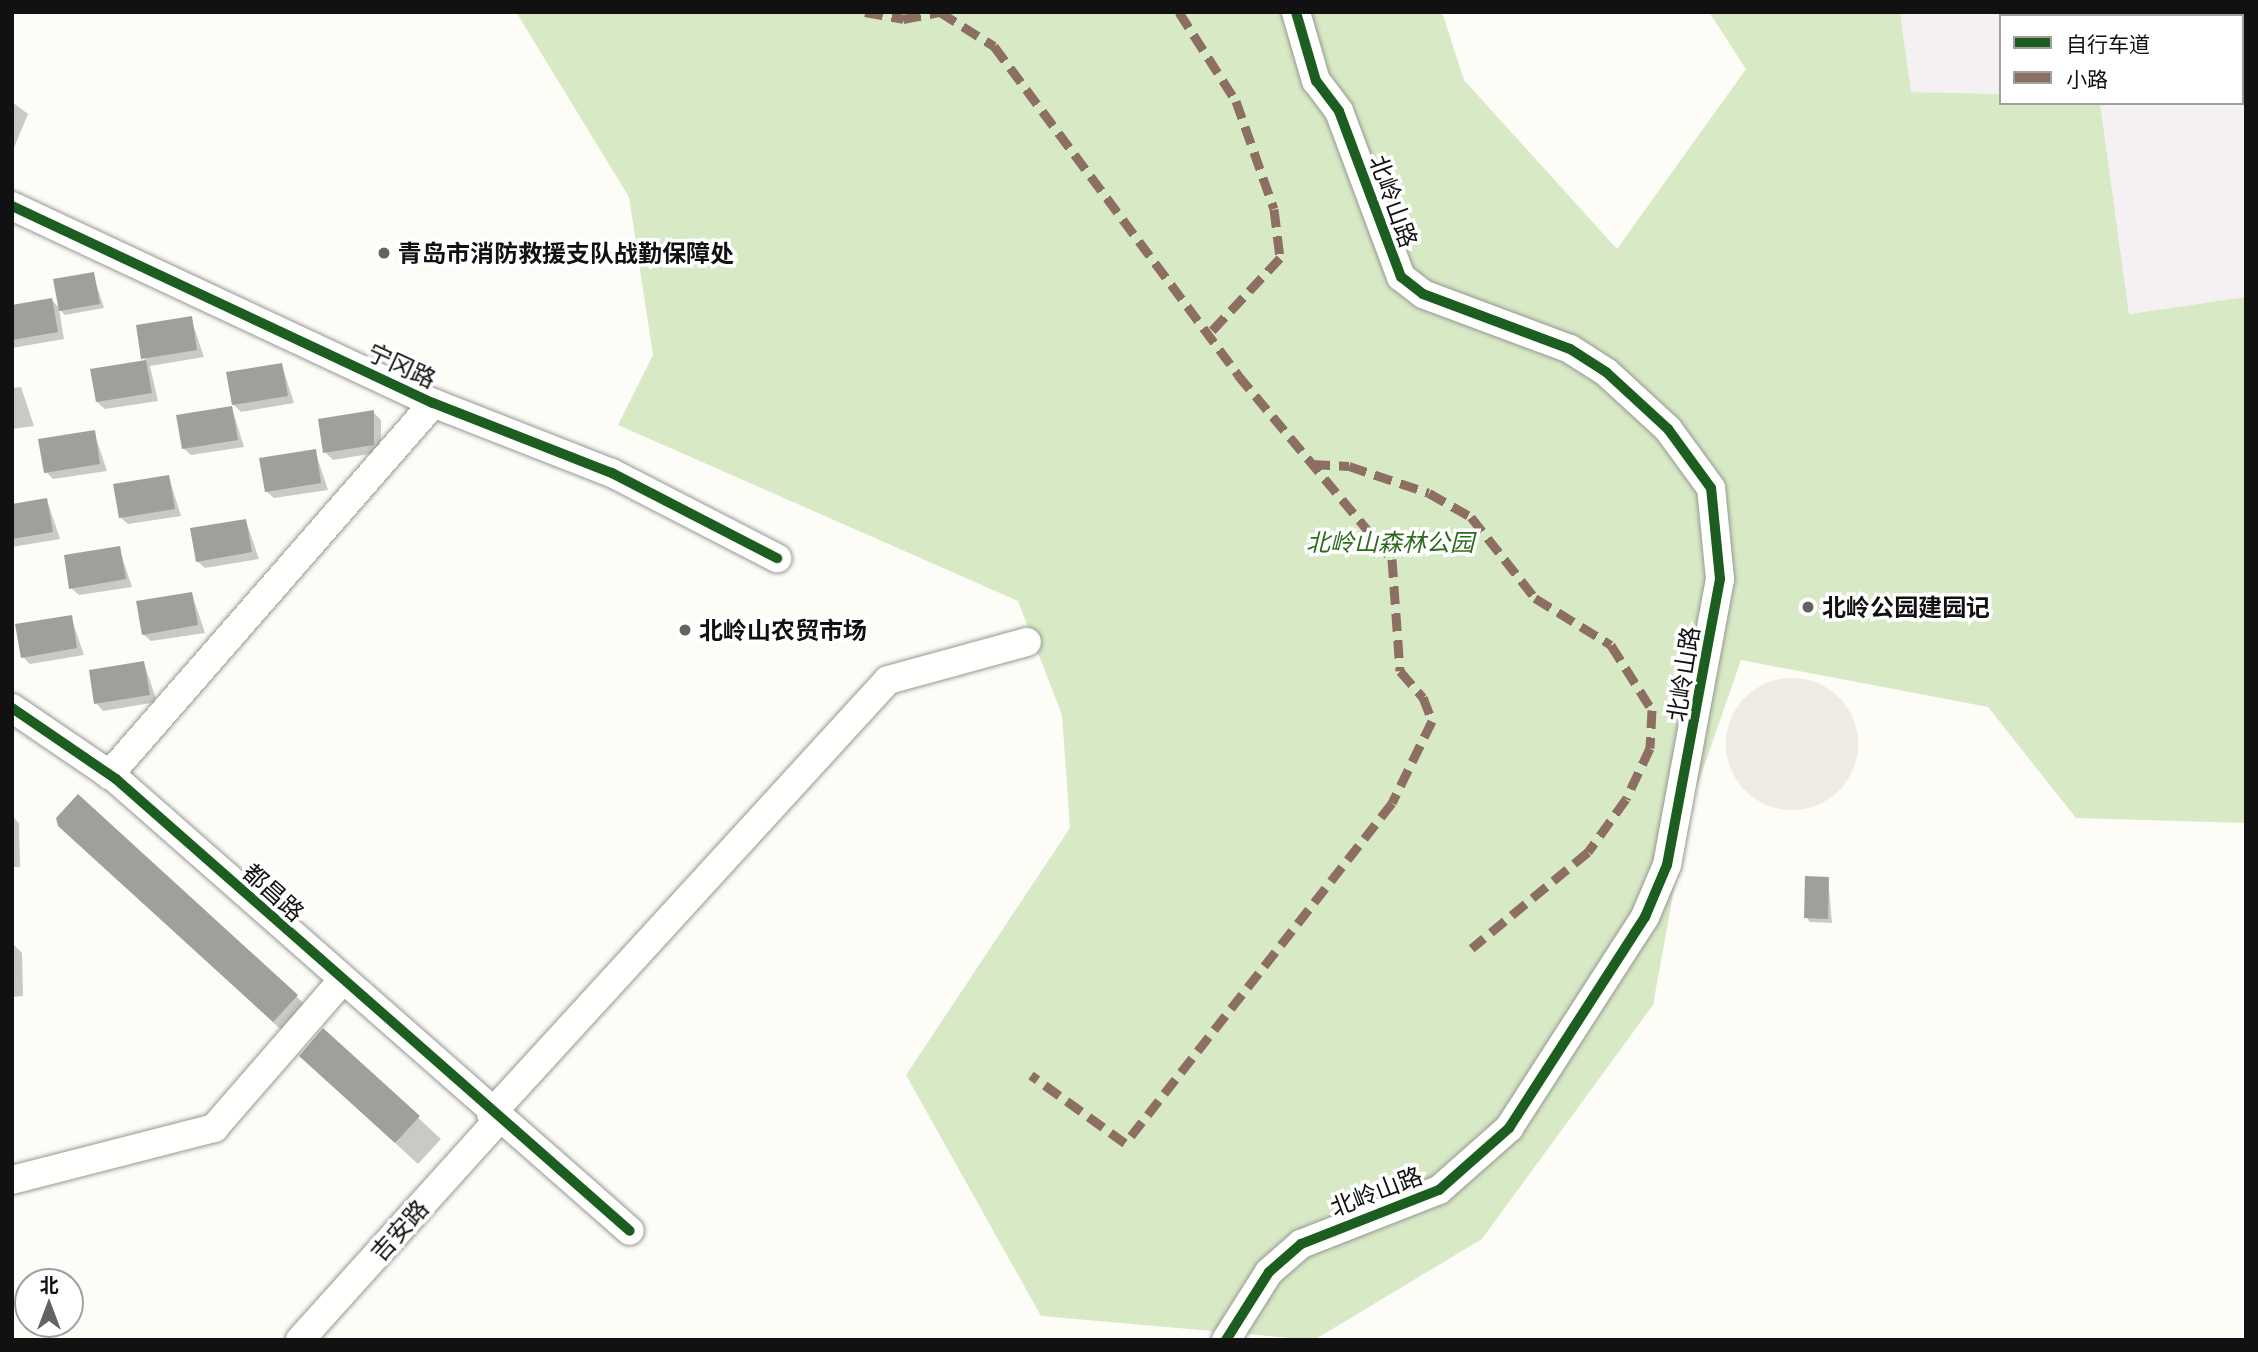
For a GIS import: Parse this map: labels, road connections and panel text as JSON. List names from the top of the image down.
{
  "streets": {
    "street": [
      "北岭山路",
      "宁冈路",
      "都昌路",
      "吉安路"
    ]
  },
  "crossings": [
    ["都昌路", "吉安路"]
  ],
  "parks": ["北岭山森林公园"],
  "places": ["青岛市消防救援支队战勤保障处", "北岭公园建园记", "北岭山农贸市场"],
  "legend": ["自行车道", "小路"],
  "north": "top"
}
